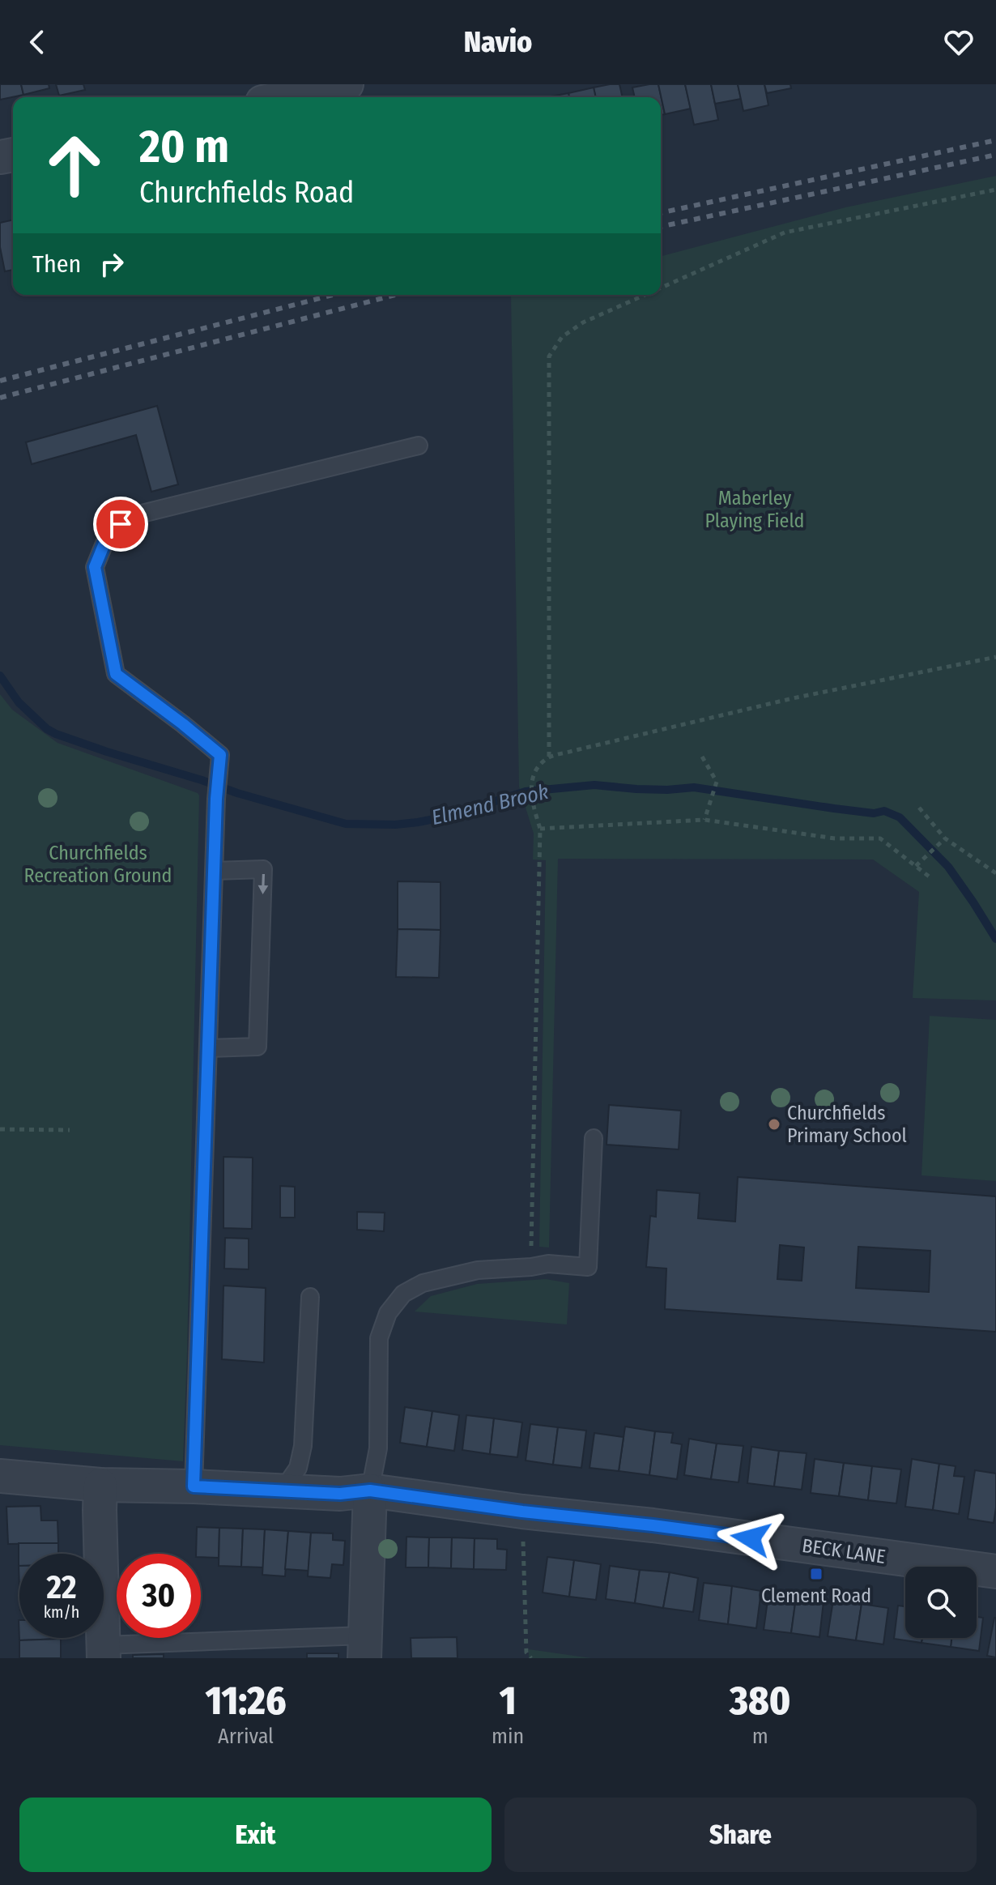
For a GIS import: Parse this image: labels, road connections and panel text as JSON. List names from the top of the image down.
{
  "streets": {
    "street": ["BECK LANE"]
  },
  "water": ["Elmend Brook"],
  "parks": ["Maberley Playing Field", "Churchfields Recreation Ground"],
  "places": {
    "other": ["Churchfields Primary School"],
    "transit": ["Clement Road"]
  },
  "page": {
    "header": "Navio",
    "turn": ["20 m", "Churchfields Road"],
    "then": "Then",
    "speed": "22 km/h",
    "limit": "30",
    "eta": [
      "11:26",
      "Arrival",
      "1",
      "min",
      "380",
      "m"
    ],
    "buttons": ["Exit", "Share"]
  }
}
